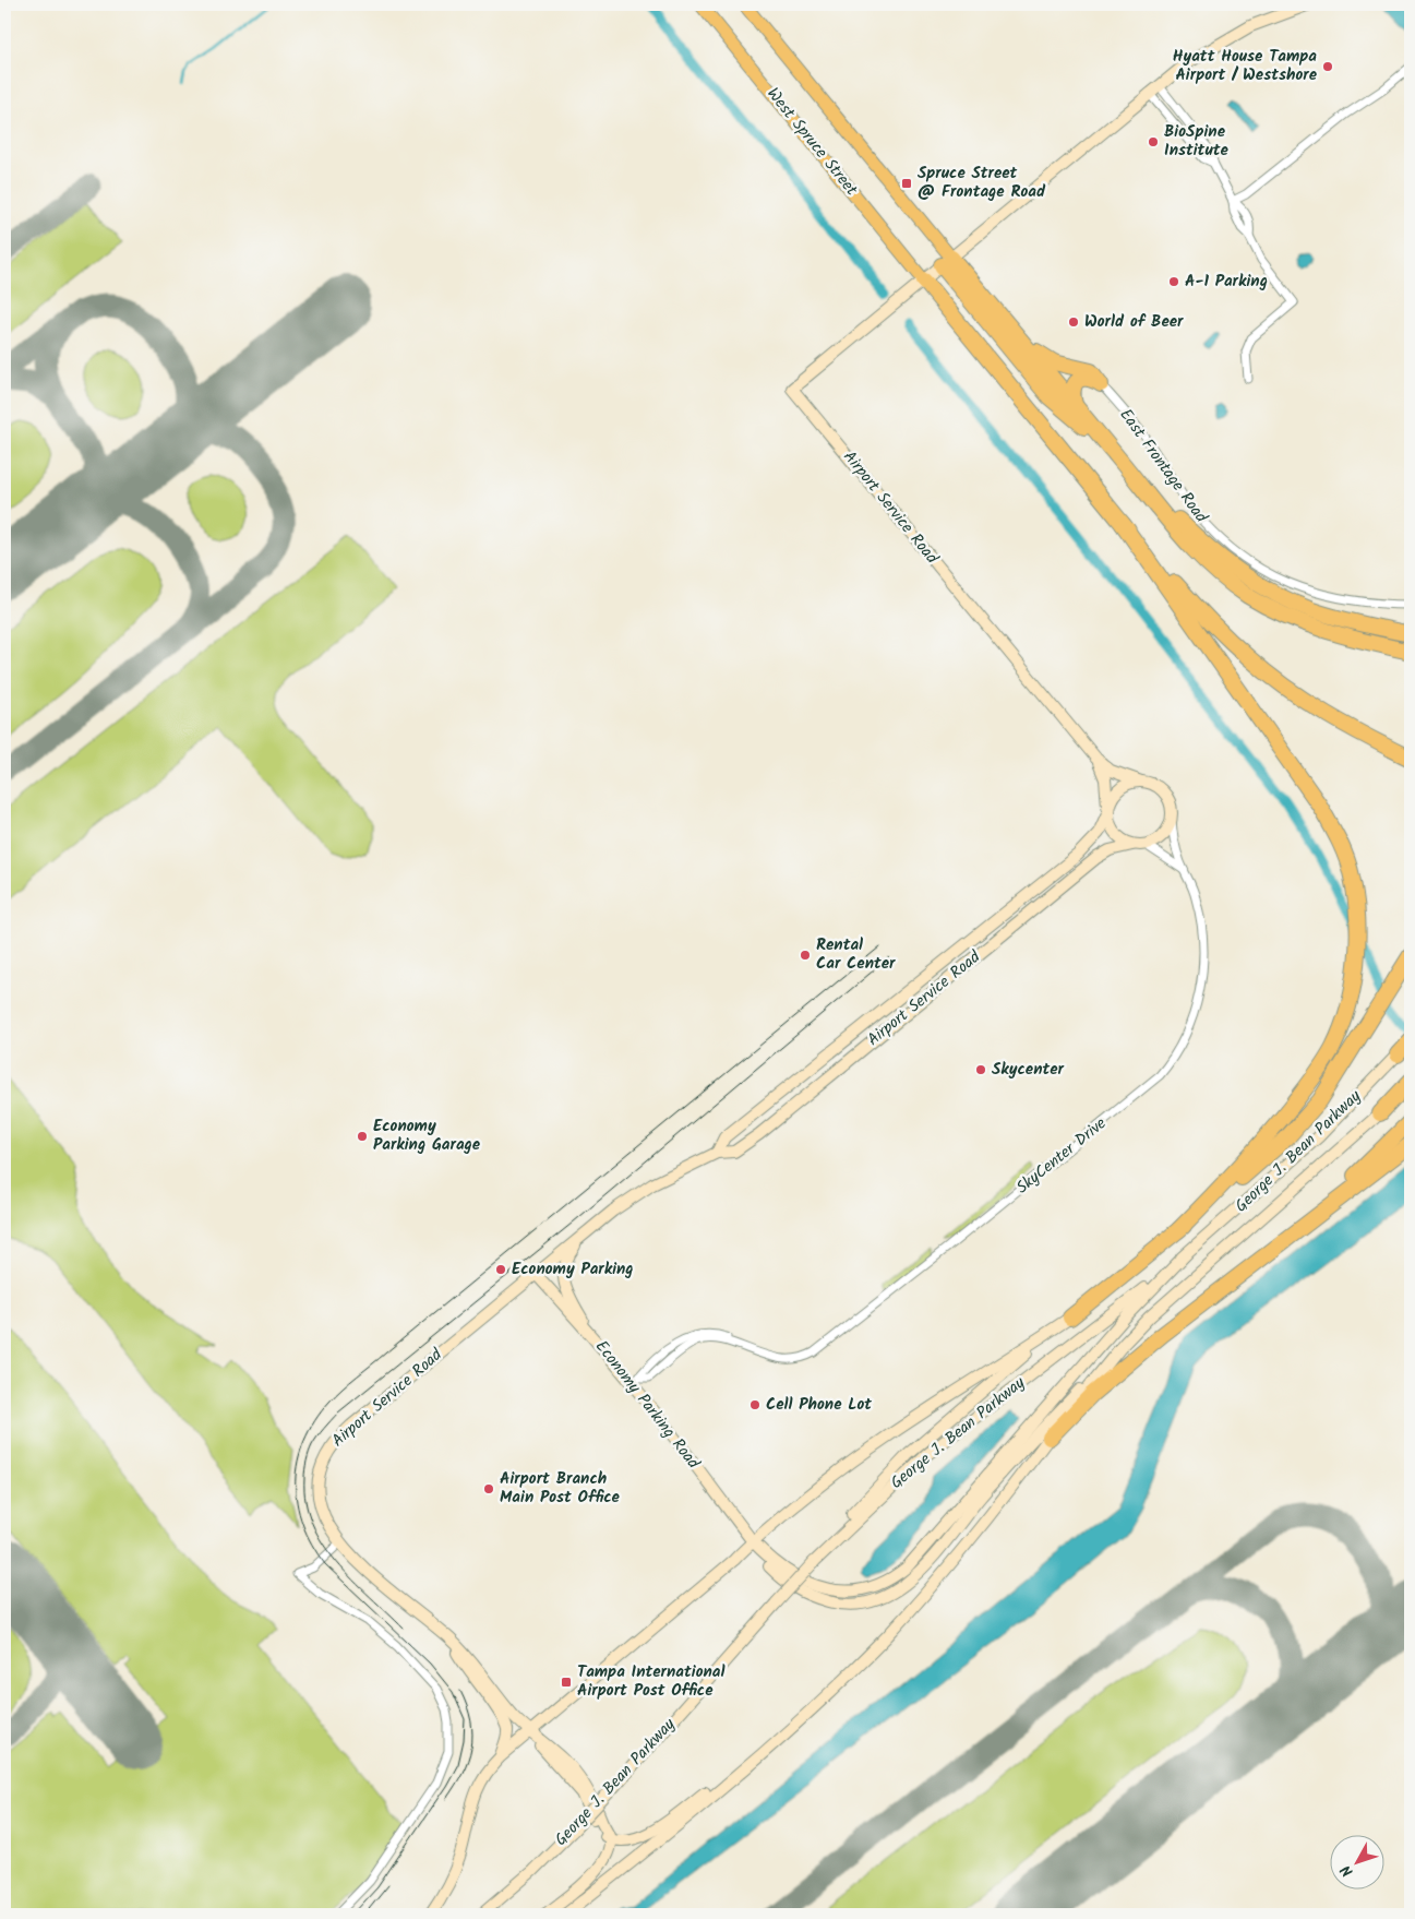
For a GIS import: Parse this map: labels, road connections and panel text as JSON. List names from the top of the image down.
{
  "streets": {
    "main road": ["West Spruce Street"],
    "street": [
      "East Frontage Road",
      "Airport Service Road",
      "George J. Bean Parkway",
      "SkyCenter Drive",
      "Economy Parking Road"
    ]
  },
  "crossings": [
    ["West Spruce Street", "Airport Service Road"],
    ["Airport Service Road", "SkyCenter Drive"],
    ["Airport Service Road", "Economy Parking Road"],
    ["SkyCenter Drive", "Economy Parking Road"]
  ],
  "places": {
    "other": [
      "Hyatt House Tampa Airport / Westshore",
      "BioSpine Institute",
      "A-1 Parking",
      "World of Beer",
      "Rental Car Center",
      "Skycenter",
      "Economy Parking Garage",
      "Economy Parking",
      "Cell Phone Lot",
      "Airport Branch Main Post Office"
    ],
    "transit": ["Spruce Street @ Frontage Road", "Tampa International Airport Post Office"]
  },
  "north": "bottom left"
}
